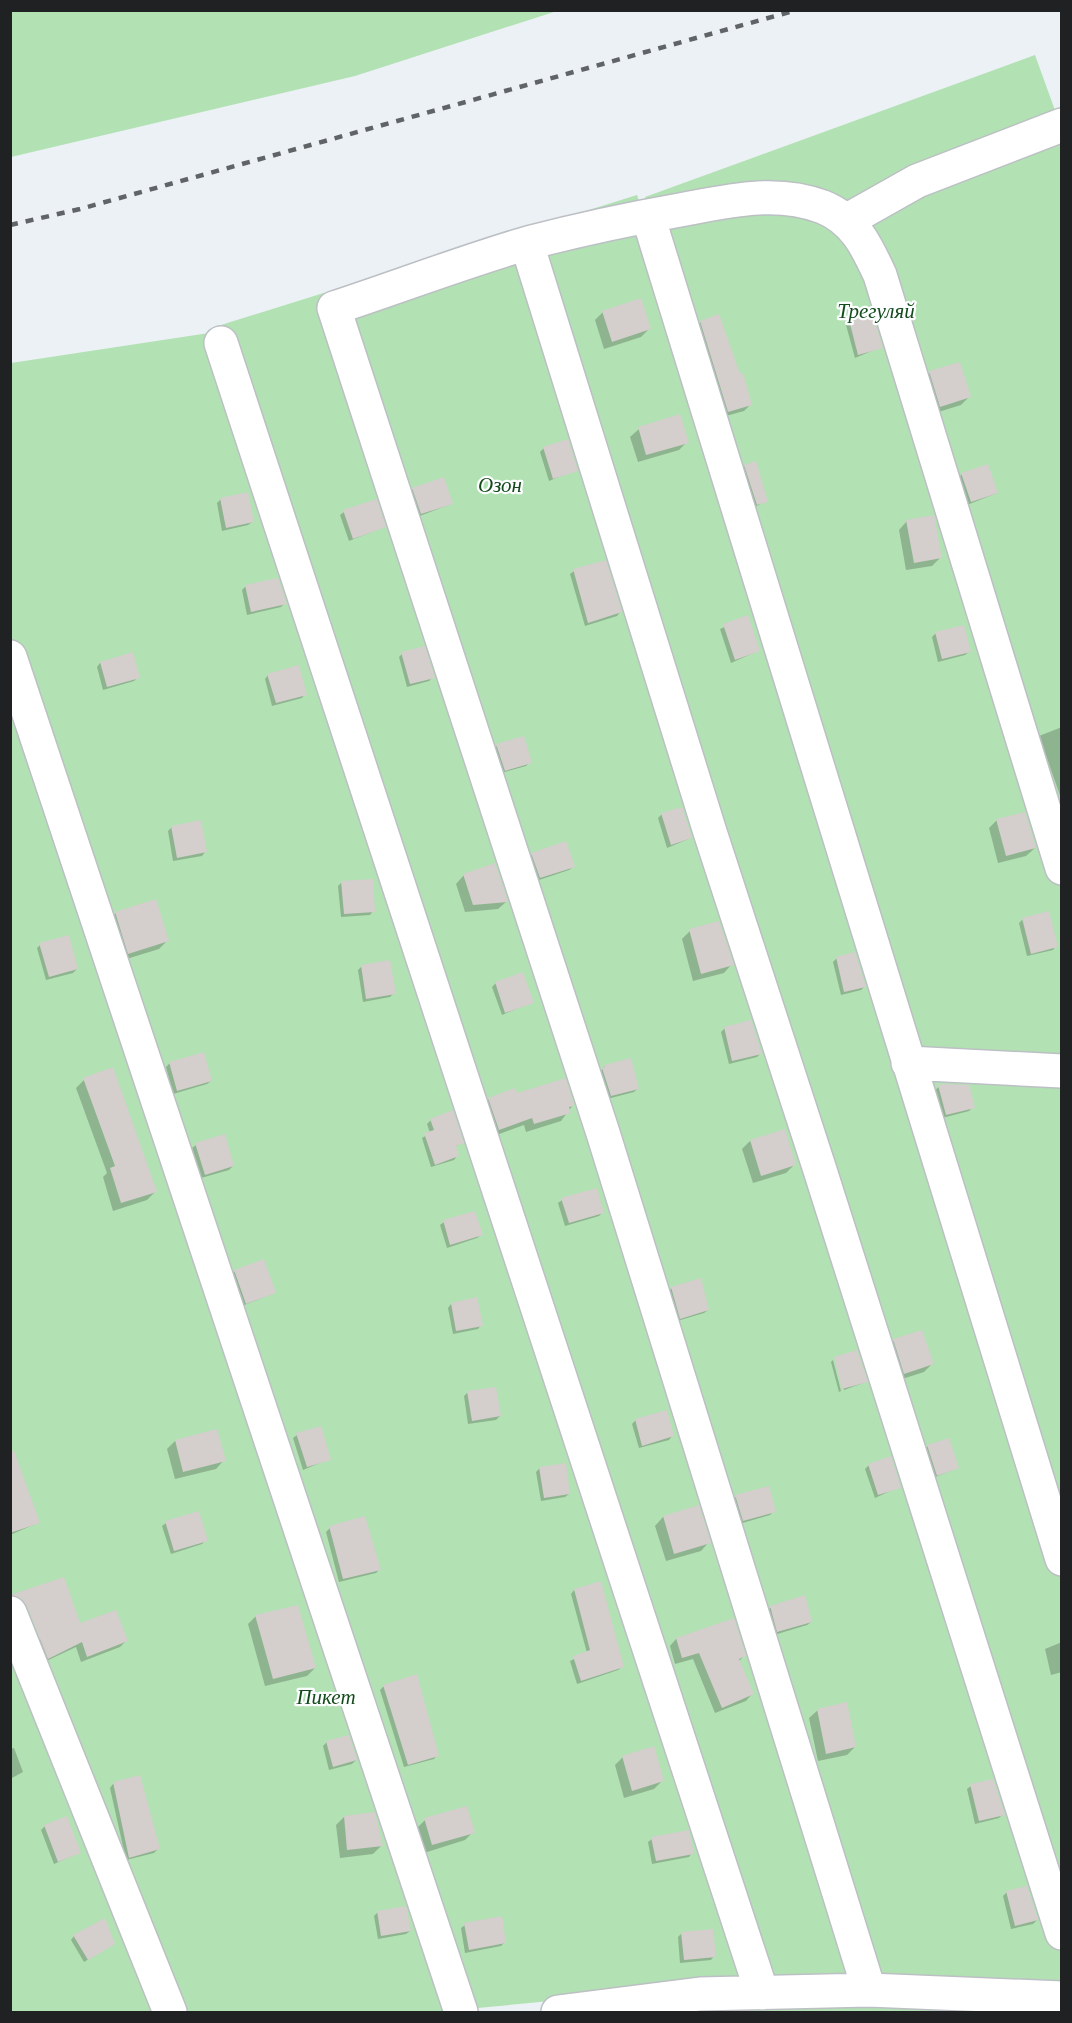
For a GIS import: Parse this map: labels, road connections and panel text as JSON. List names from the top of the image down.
{
  "parks": ["Трегуляй", "Озон", "Пикет"]
}
